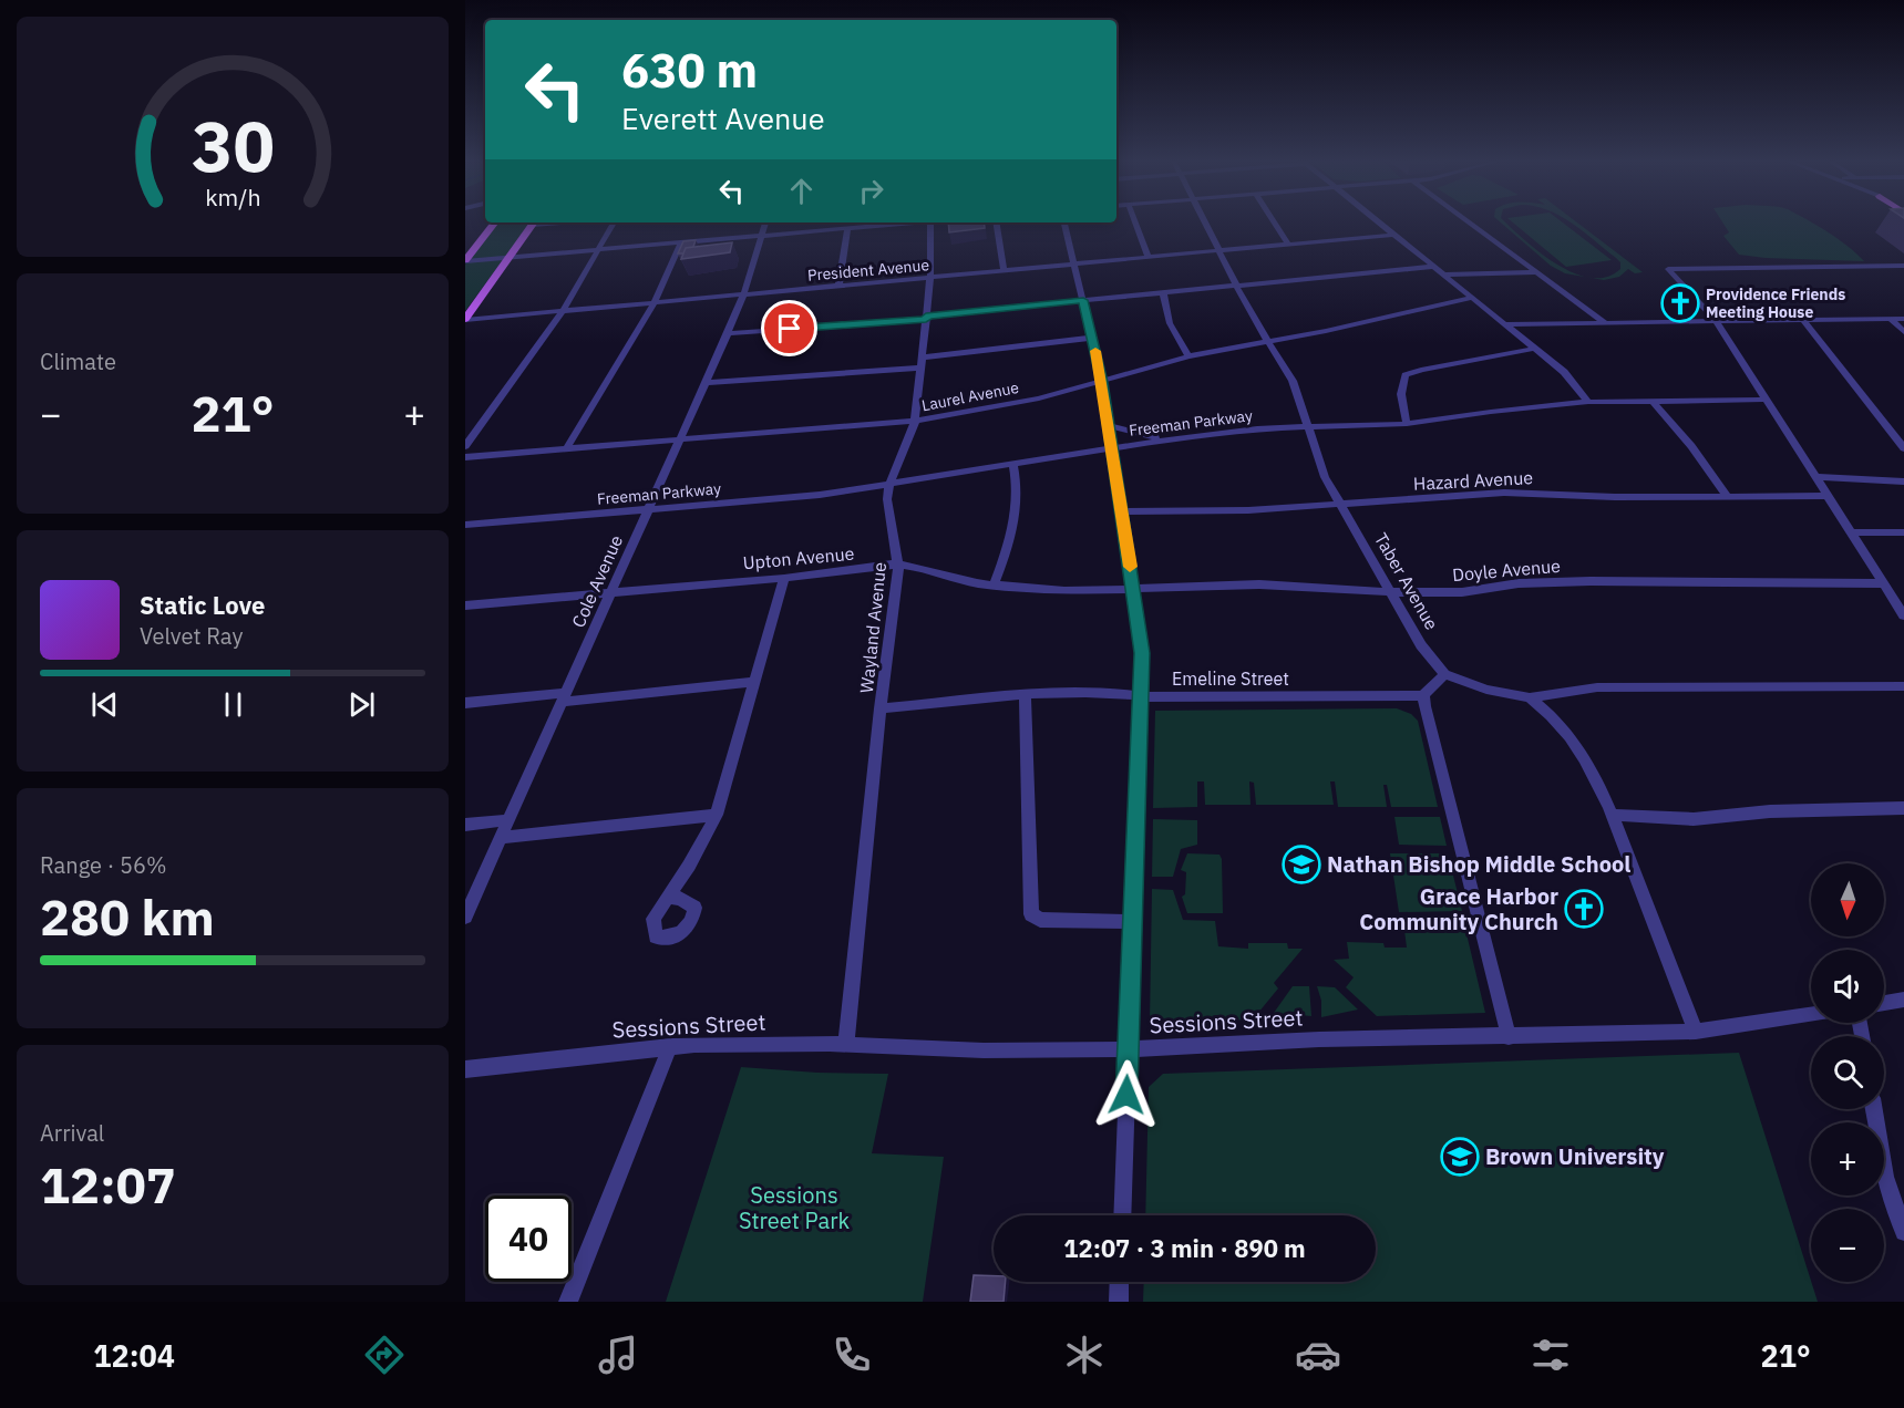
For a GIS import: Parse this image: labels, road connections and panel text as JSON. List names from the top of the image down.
{
  "streets": {
    "street": [
      "President Avenue",
      "Laurel Avenue",
      "Freeman Parkway",
      "Hazard Avenue",
      "Upton Avenue",
      "Doyle Avenue",
      "Cole Avenue",
      "Taber Avenue",
      "Wayland Avenue",
      "Emeline Street",
      "Sessions Street"
    ]
  },
  "crossings": [
    ["President Avenue", "Cole Avenue"],
    ["President Avenue", "Taber Avenue"],
    ["President Avenue", "Wayland Avenue"],
    ["Laurel Avenue", "Cole Avenue"],
    ["Laurel Avenue", "Taber Avenue"],
    ["Laurel Avenue", "Wayland Avenue"],
    ["Freeman Parkway", "Cole Avenue"],
    ["Freeman Parkway", "Taber Avenue"],
    ["Freeman Parkway", "Wayland Avenue"],
    ["Hazard Avenue", "Taber Avenue"],
    ["Upton Avenue", "Doyle Avenue"],
    ["Upton Avenue", "Cole Avenue"],
    ["Upton Avenue", "Wayland Avenue"],
    ["Doyle Avenue", "Taber Avenue"],
    ["Wayland Avenue", "Emeline Street"],
    ["Wayland Avenue", "Sessions Street"]
  ],
  "parks": ["Sessions Street Park"],
  "places": {
    "church": ["Providence Friends Meeting House", "Grace Harbor Community Church"],
    "school or university": ["Nathan Bishop Middle School", "Brown University"]
  },
  "north": "bottom",
  "page": {
    "turn": ["630 m", "Everett Avenue"],
    "tile": [
      "Climate",
      ["Range · 56%", "280 km"],
      ["Arrival", "12:07"]
    ],
    "heat": ["−", "21°", "+"],
    "song": ["Static Love", "Velvet Ray"],
    "map_buttons": ["+", "−"],
    "limit": "40",
    "trip": "12:07 · 3 min · 890 m",
    "tabs": ["12:04", "21°"],
    "gauge": ["30", "km/h"]
  }
}
